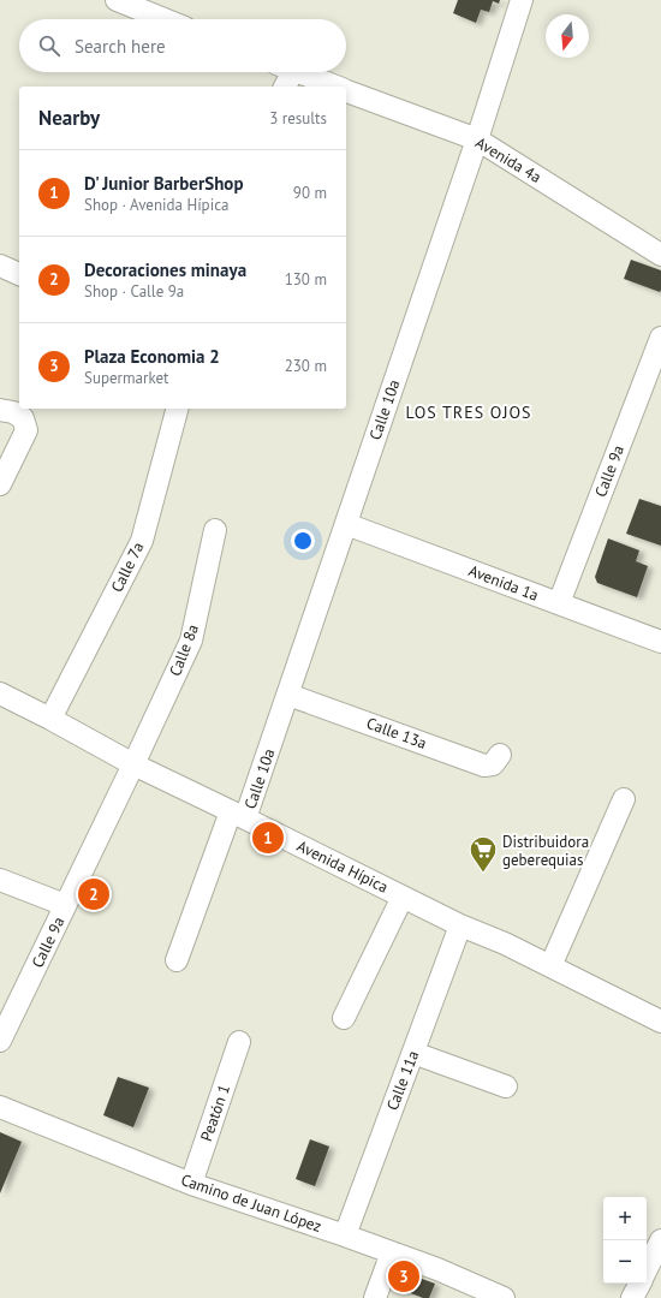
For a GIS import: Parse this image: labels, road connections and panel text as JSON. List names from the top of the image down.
{
  "streets": {
    "street": [
      "Avenida 4a",
      "Calle 10a",
      "Calle 9a",
      "Calle 7a",
      "Avenida 1a",
      "Calle 8a",
      "Calle 13a",
      "Avenida Hípica",
      "Calle 11a",
      "Peatón 1",
      "Camino de Juan López"
    ]
  },
  "crossings": [
    ["Avenida 4a", "Calle 10a"],
    ["Calle 10a", "Avenida 1a"],
    ["Calle 10a", "Calle 13a"],
    ["Calle 10a", "Avenida Hípica"],
    ["Calle 9a", "Avenida 1a"],
    ["Calle 9a", "Calle 8a"],
    ["Calle 9a", "Avenida Hípica"],
    ["Calle 7a", "Avenida Hípica"],
    ["Calle 8a", "Avenida Hípica"],
    ["Avenida Hípica", "Calle 11a"],
    ["Calle 11a", "Camino de Juan López"],
    ["Peatón 1", "Camino de Juan López"]
  ],
  "districts": ["LOS TRES OJOS"],
  "places": {
    "supermarket": ["Distribuidora geberequias"]
  },
  "north": "bottom",
  "page": {
    "search": "Search here",
    "heading": ["Nearby", "3 results"],
    "list": [
      {
        "mark": "1",
        "name": "D' Junior BarberShop",
        "note": "Shop · Avenida Hípica",
        "value": "90 m"
      },
      {
        "mark": "2",
        "name": "Decoraciones minaya",
        "note": "Shop · Calle 9a",
        "value": "130 m"
      },
      {
        "mark": "3",
        "name": "Plaza Economia 2",
        "note": "Supermarket",
        "value": "230 m"
      }
    ],
    "pins": ["1", "2", "3"],
    "map_buttons": ["+", "−"]
  }
}
